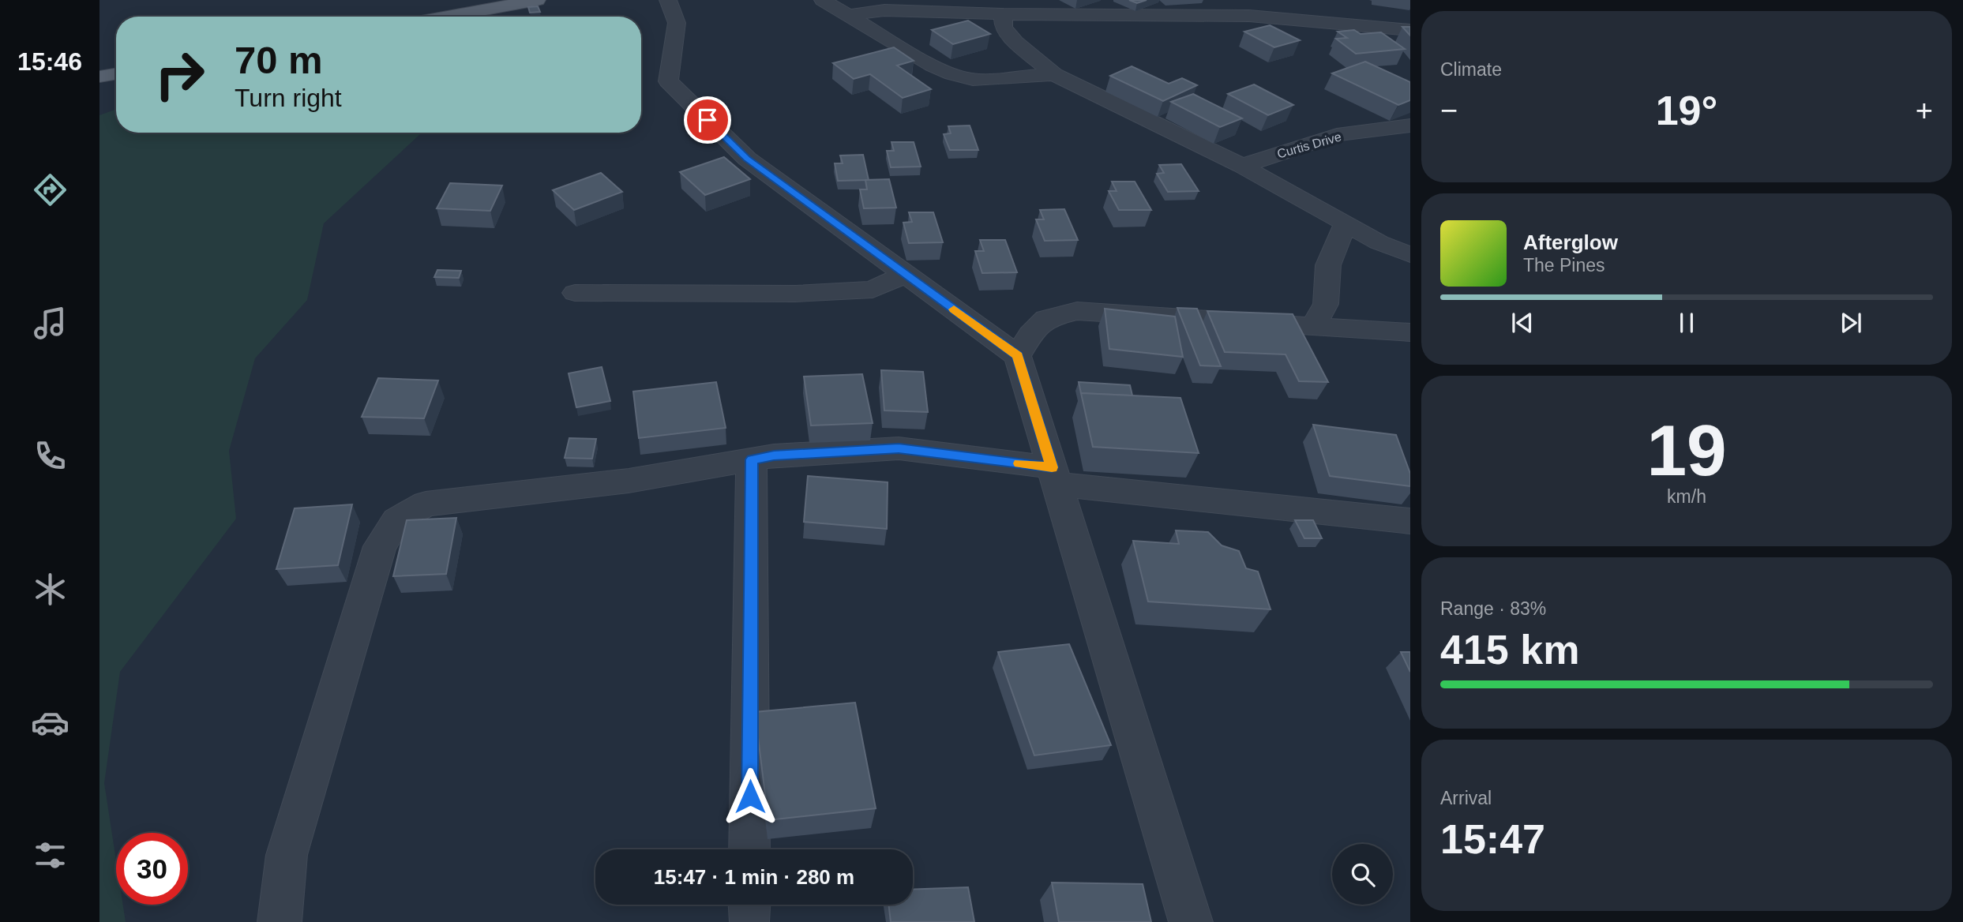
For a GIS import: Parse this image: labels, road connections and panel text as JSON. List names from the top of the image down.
{
  "streets": {
    "street": ["Curtis Drive"]
  },
  "page": {
    "tabs": "15:46",
    "tile": [
      "Climate",
      ["19", "km/h"],
      ["Range · 83%", "415 km"],
      ["Arrival", "15:47"]
    ],
    "turn": ["70 m", "Turn right"],
    "heat": ["−", "19°", "+"],
    "song": ["Afterglow", "The Pines"],
    "limit": "30",
    "trip": "15:47 · 1 min · 280 m"
  }
}
